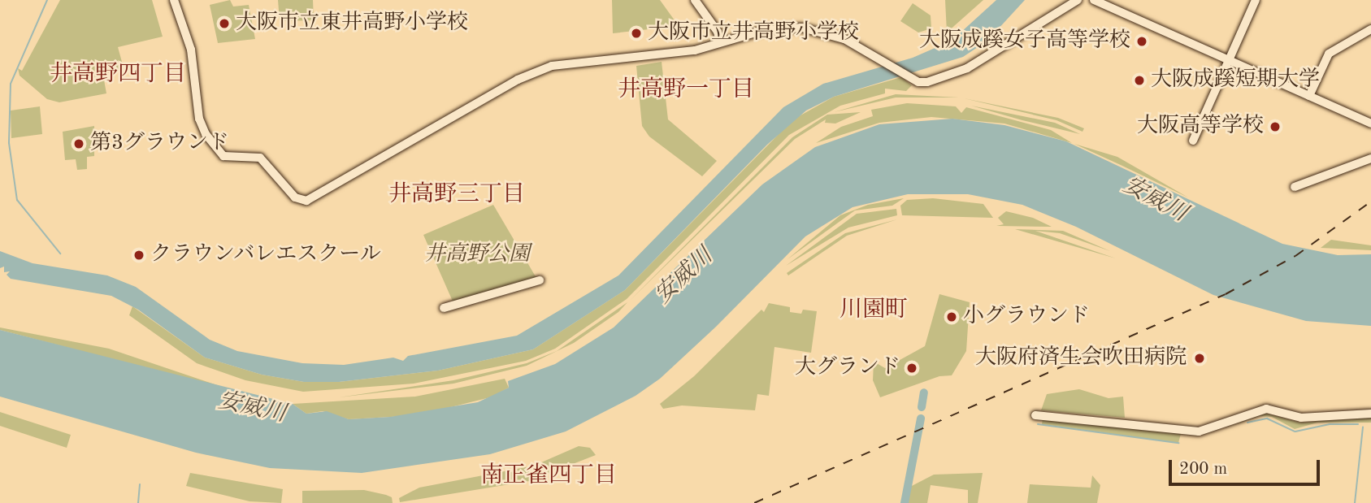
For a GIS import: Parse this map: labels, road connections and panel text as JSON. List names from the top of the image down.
{
  "districts": [
    "井高野四丁目",
    "井高野一丁目",
    "井高野三丁目",
    "川園町",
    "南正雀四丁目"
  ],
  "water": ["安威川"],
  "parks": ["井高野公園"],
  "places": [
    "大阪市立東井高野小学校",
    "大阪市立井高野小学校",
    "大阪成蹊女子高等学校",
    "大阪成蹊短期大学",
    "大阪高等学校",
    "第3グラウンド",
    "クラウンバレエスクール",
    "小グラウンド",
    "大阪府済生会吹田病院",
    "大グランド"
  ],
  "scale_bar": "200 m"
}
